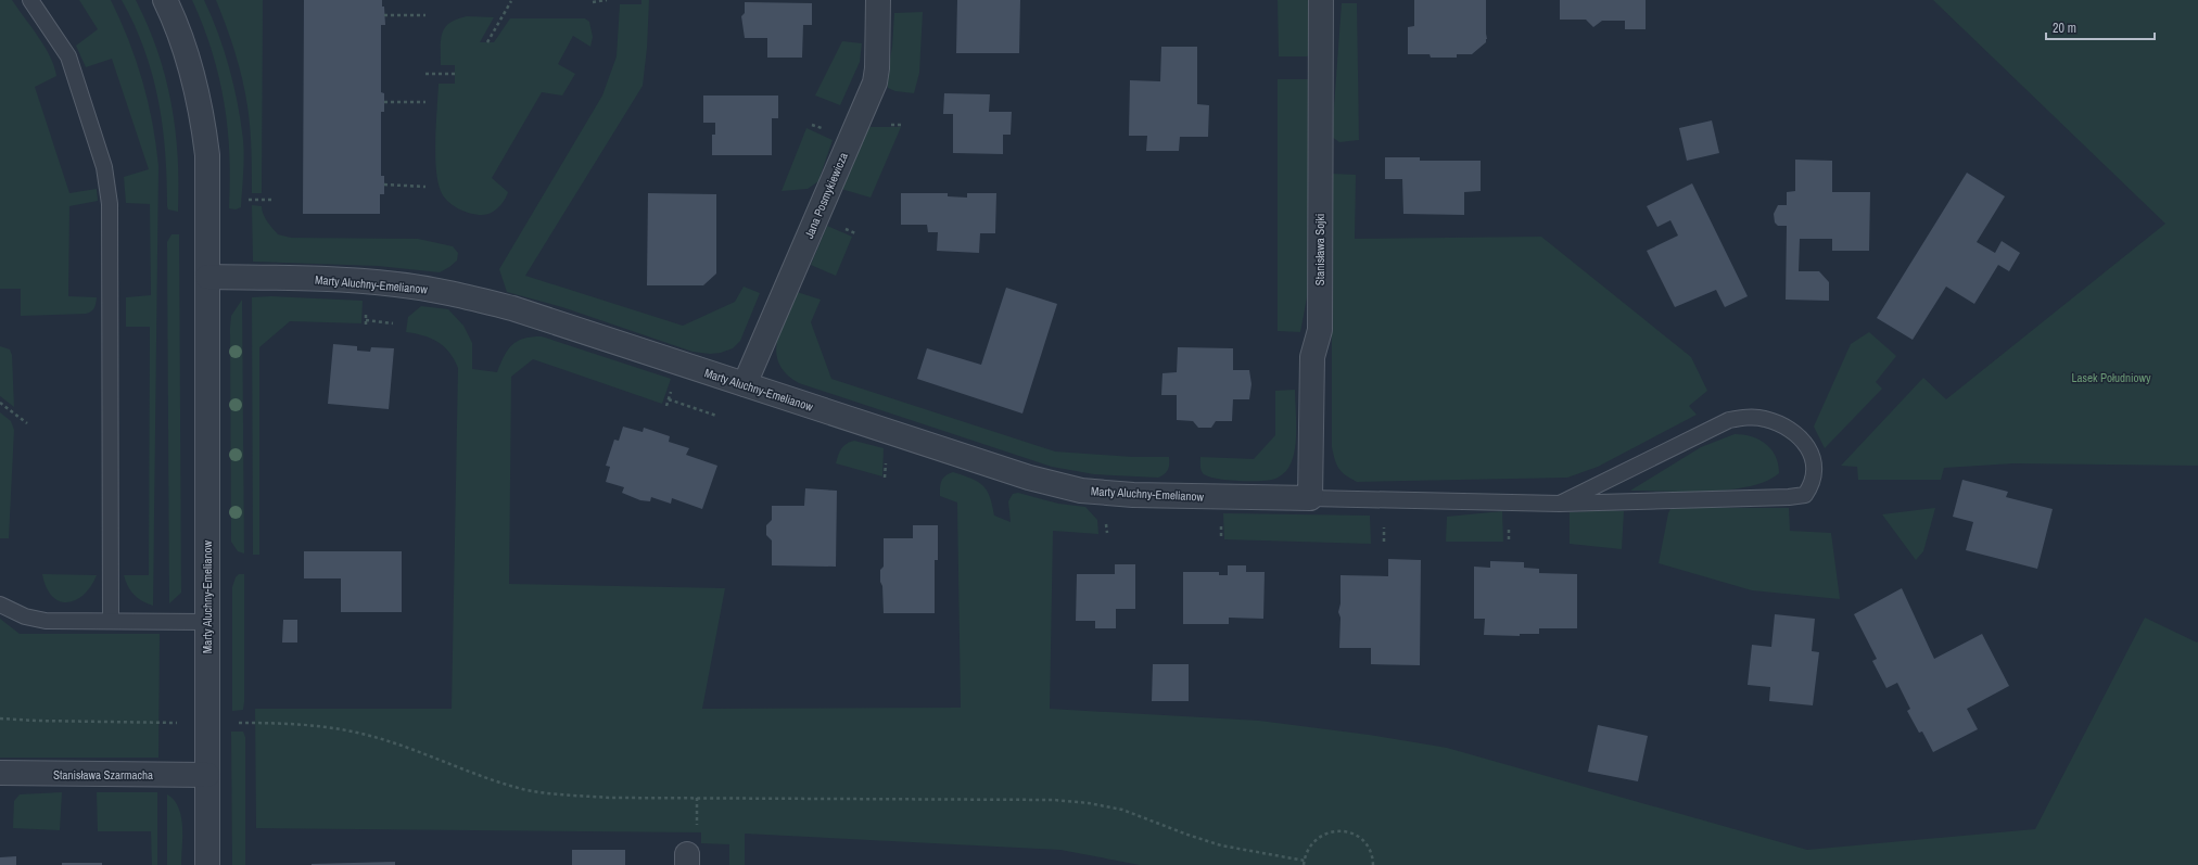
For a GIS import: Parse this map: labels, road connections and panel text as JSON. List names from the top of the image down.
{
  "streets": {
    "street": [
      "Jana Posmykiewicza",
      "Stanisława Sojki",
      "Marty Aluchny-Emelianow",
      "Stanisława Szarmacha"
    ]
  },
  "crossings": [
    ["Jana Posmykiewicza", "Marty Aluchny-Emelianow"],
    ["Stanisława Sojki", "Marty Aluchny-Emelianow"],
    ["Marty Aluchny-Emelianow", "Stanisława Szarmacha"]
  ],
  "parks": ["Lasek Południowy"],
  "scale_bar": "20 m"
}
